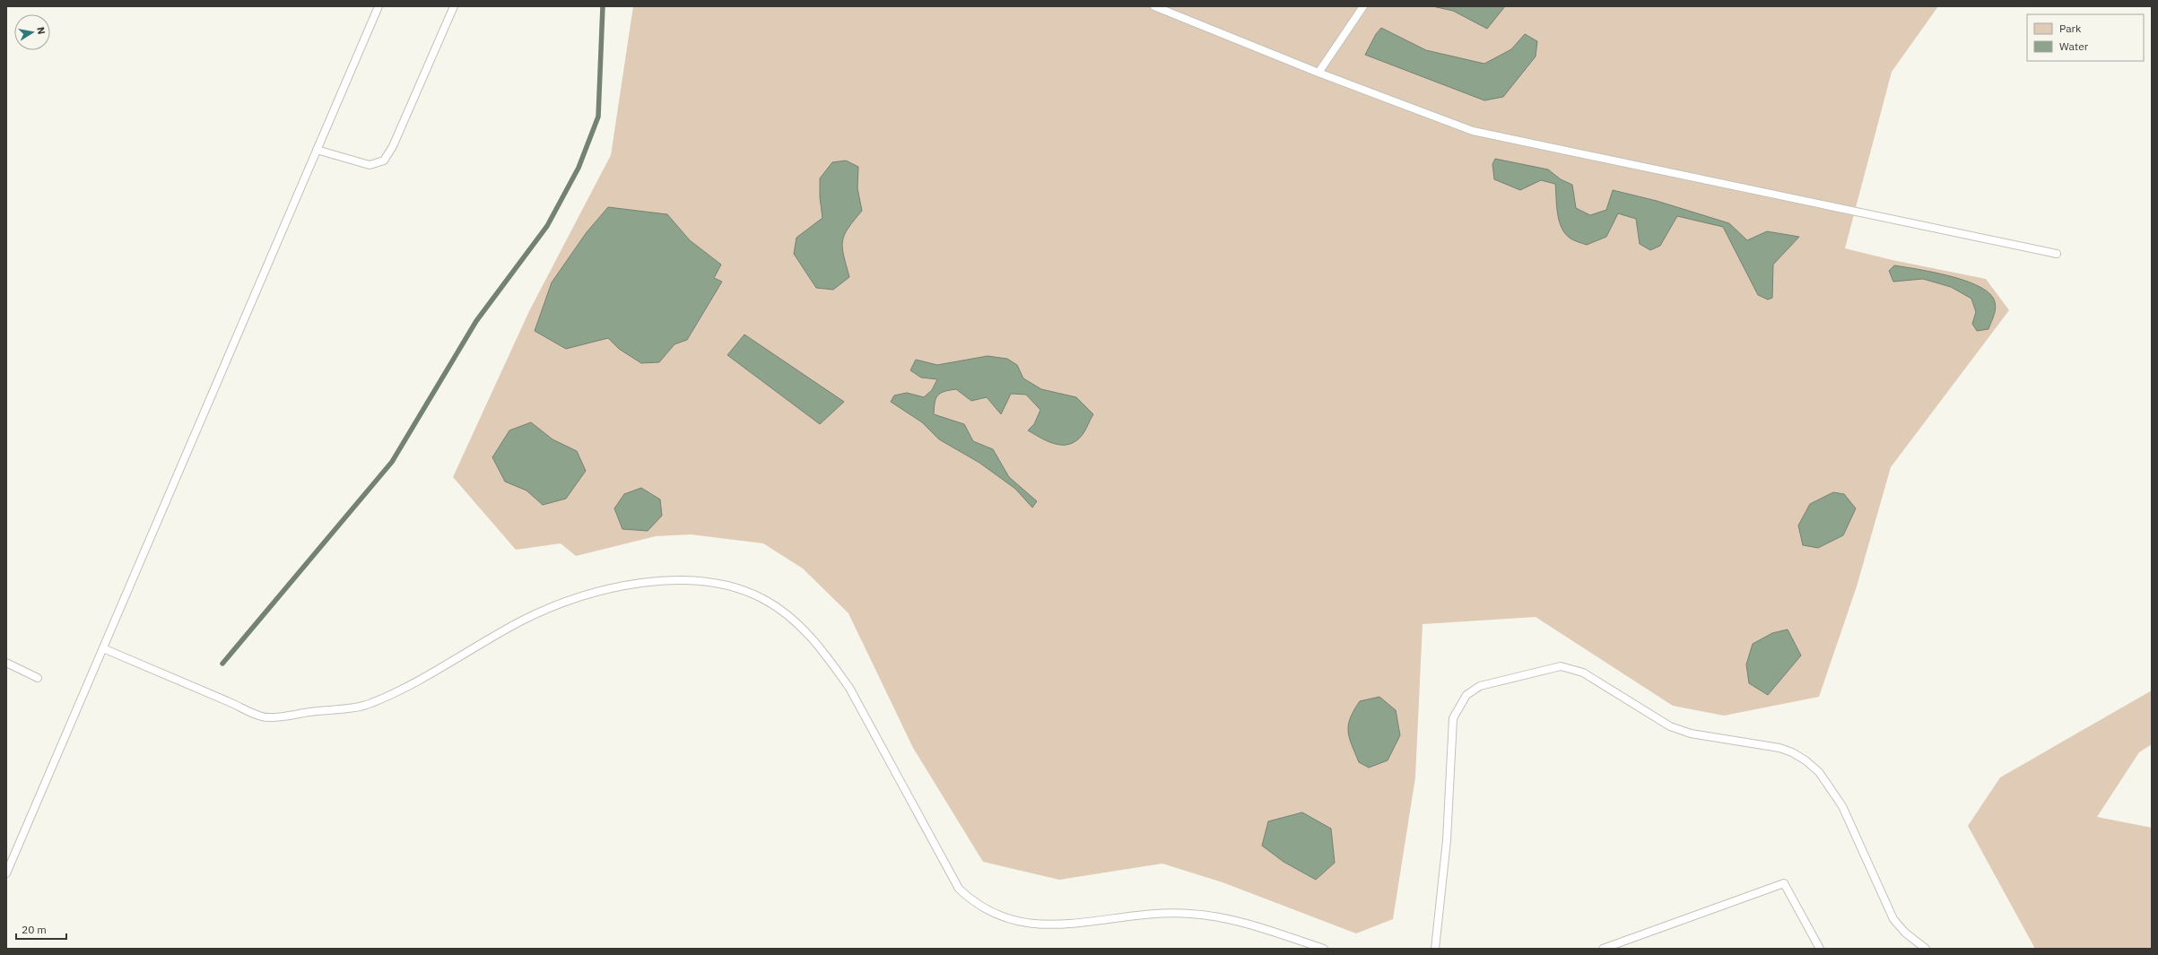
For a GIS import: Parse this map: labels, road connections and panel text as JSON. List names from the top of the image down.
{
  "legend": ["Park", "Water"],
  "scale_bar": "20 m",
  "north": "right"
}
